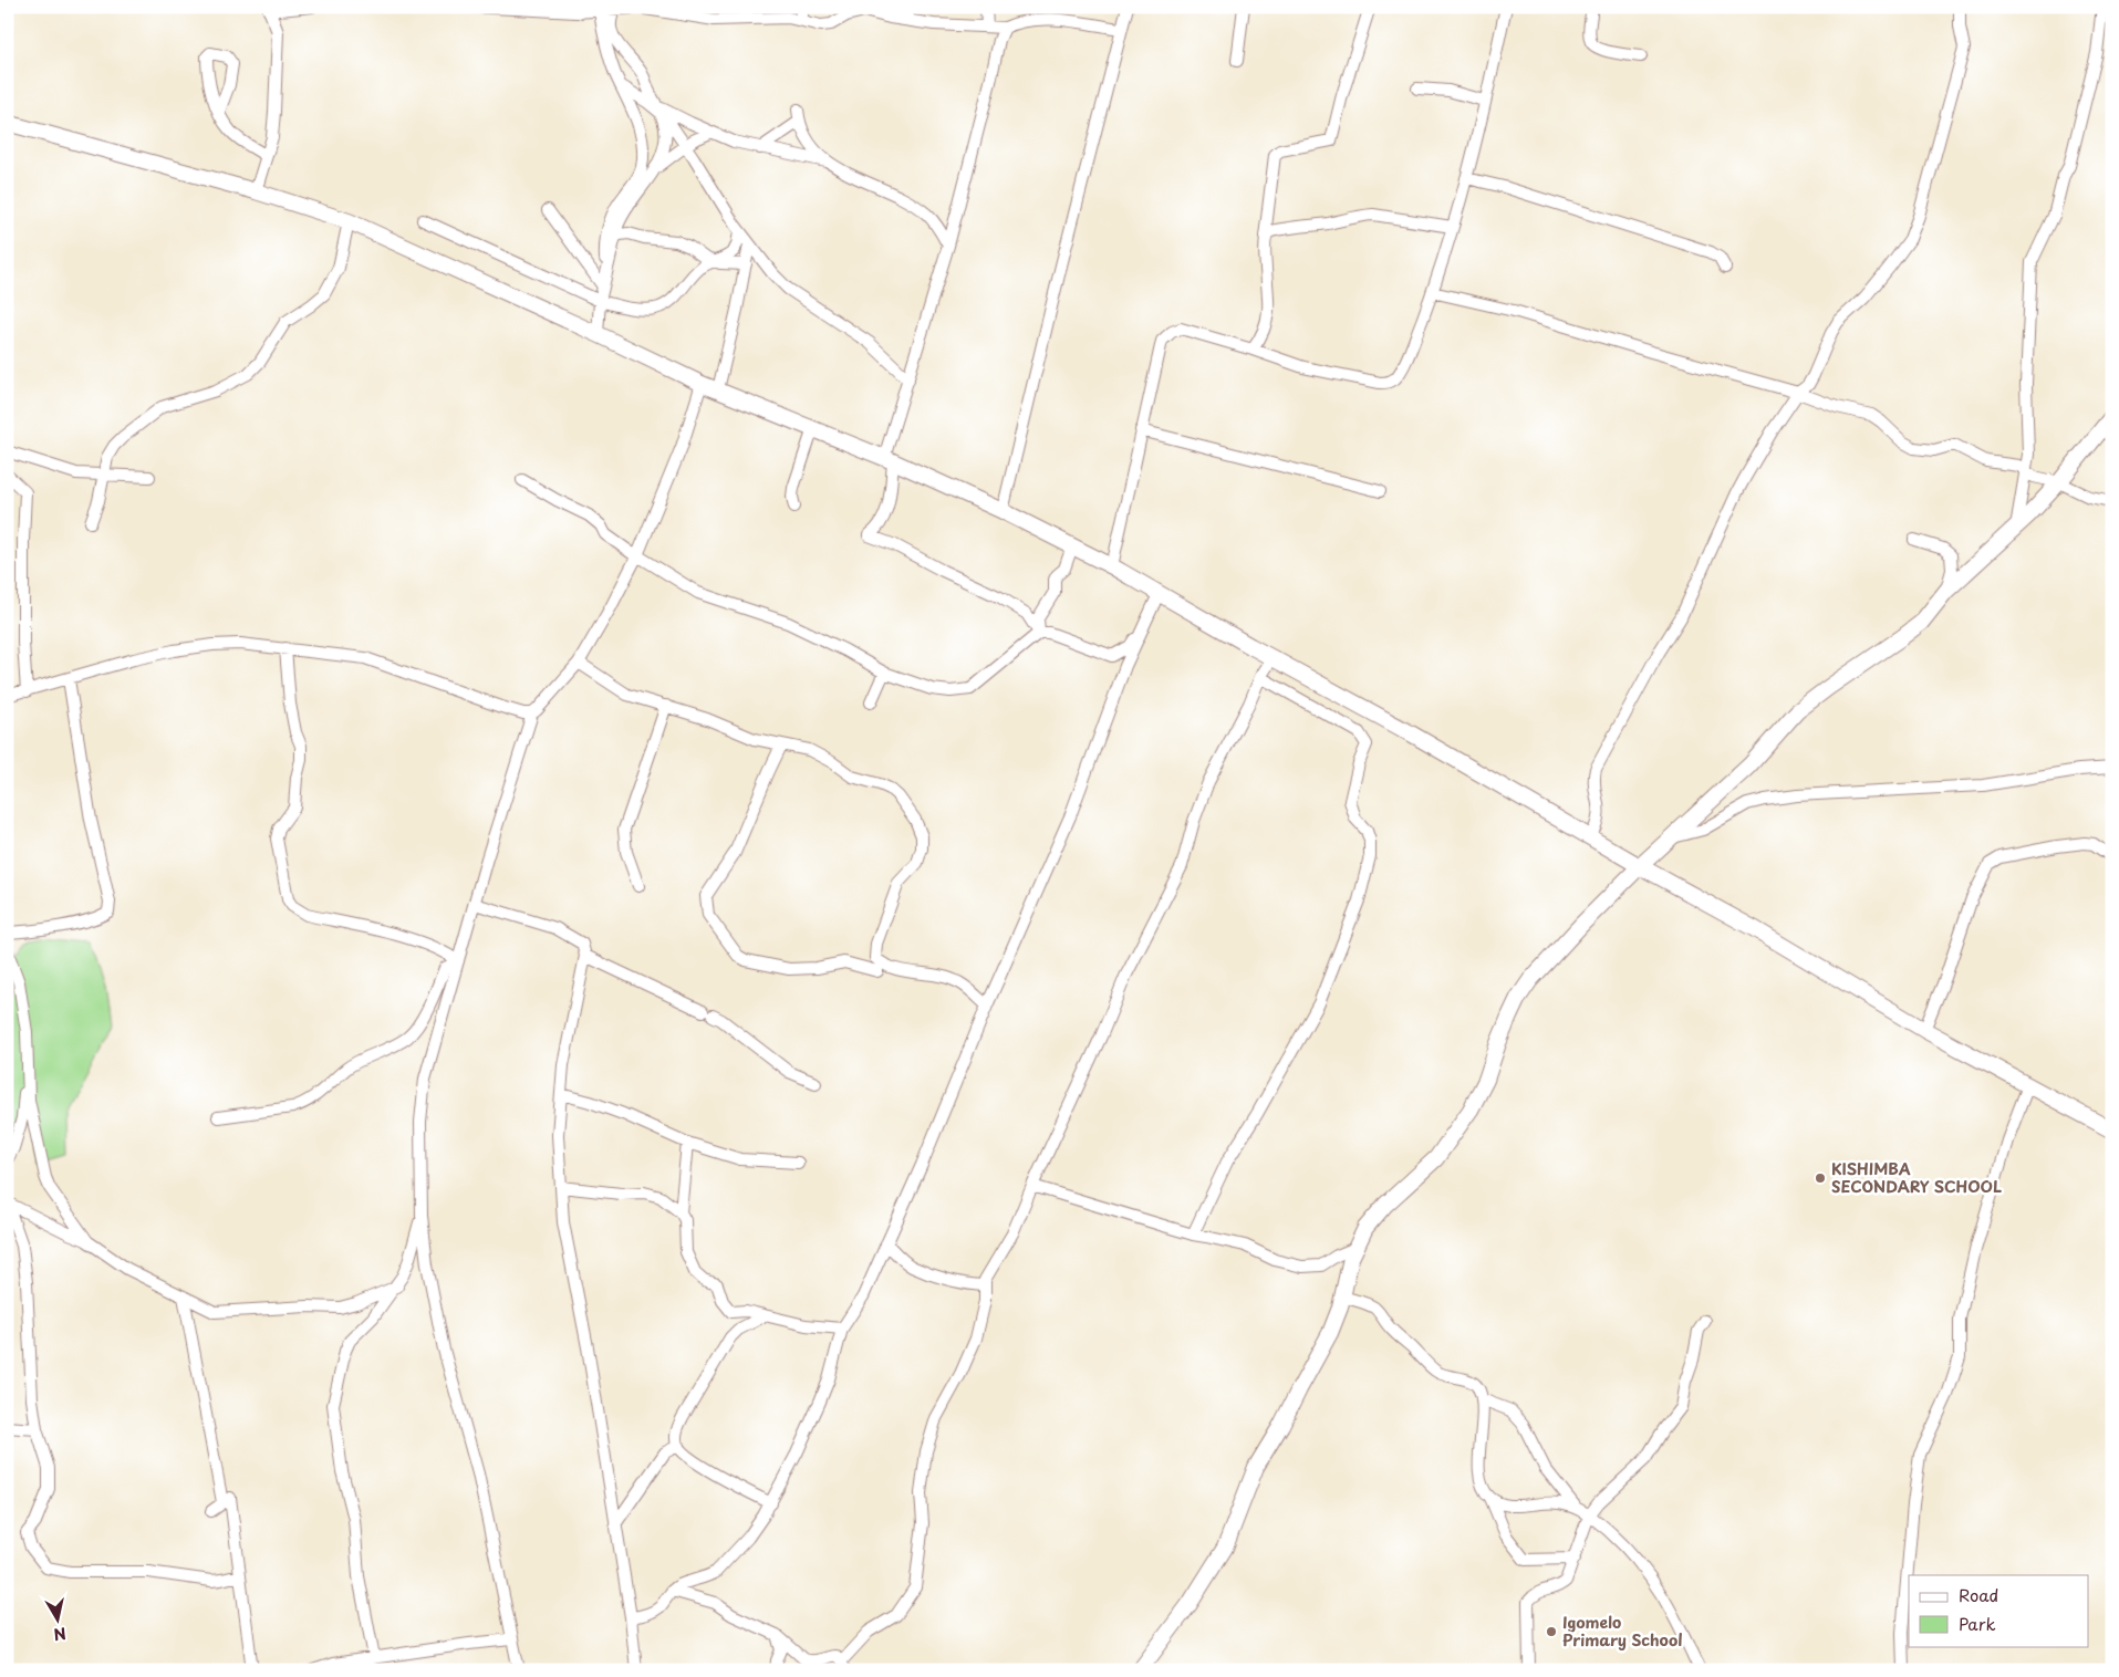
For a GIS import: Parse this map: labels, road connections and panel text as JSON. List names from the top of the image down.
{
  "places": ["KISHIMBA SECONDARY SCHOOL", "Igomelo Primary School"],
  "legend": ["Road", "Park"],
  "north": "bottom"
}
